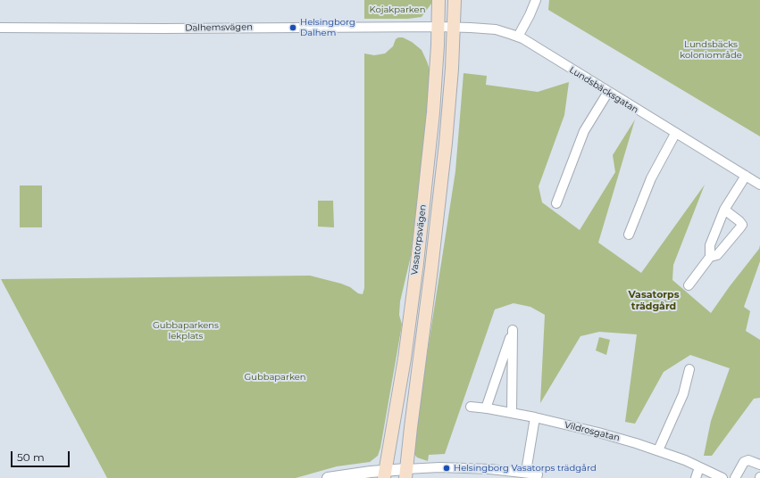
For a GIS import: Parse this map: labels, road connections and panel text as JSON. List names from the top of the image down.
{
  "streets": {
    "main road": ["Vasatorpsvägen"],
    "street": ["Dalhemsvägen", "Lundsbäcksgatan", "Vildrosgatan"]
  },
  "crossings": [
    ["Dalhemsvägen", "Lundsbäcksgatan"],
    ["Dalhemsvägen", "Vasatorpsvägen"],
    ["Lundsbäcksgatan", "Vasatorpsvägen"]
  ],
  "districts": ["Vasatorps trädgård"],
  "parks": [
    "Kojakparken",
    "Lundsbäcks koloniområde",
    "Gubbaparkens lekplats",
    "Gubbaparken"
  ],
  "places": ["Helsingborg Dalhem", "Helsingborg Vasatorps trädgård"],
  "scale_bar": "50 m"
}
